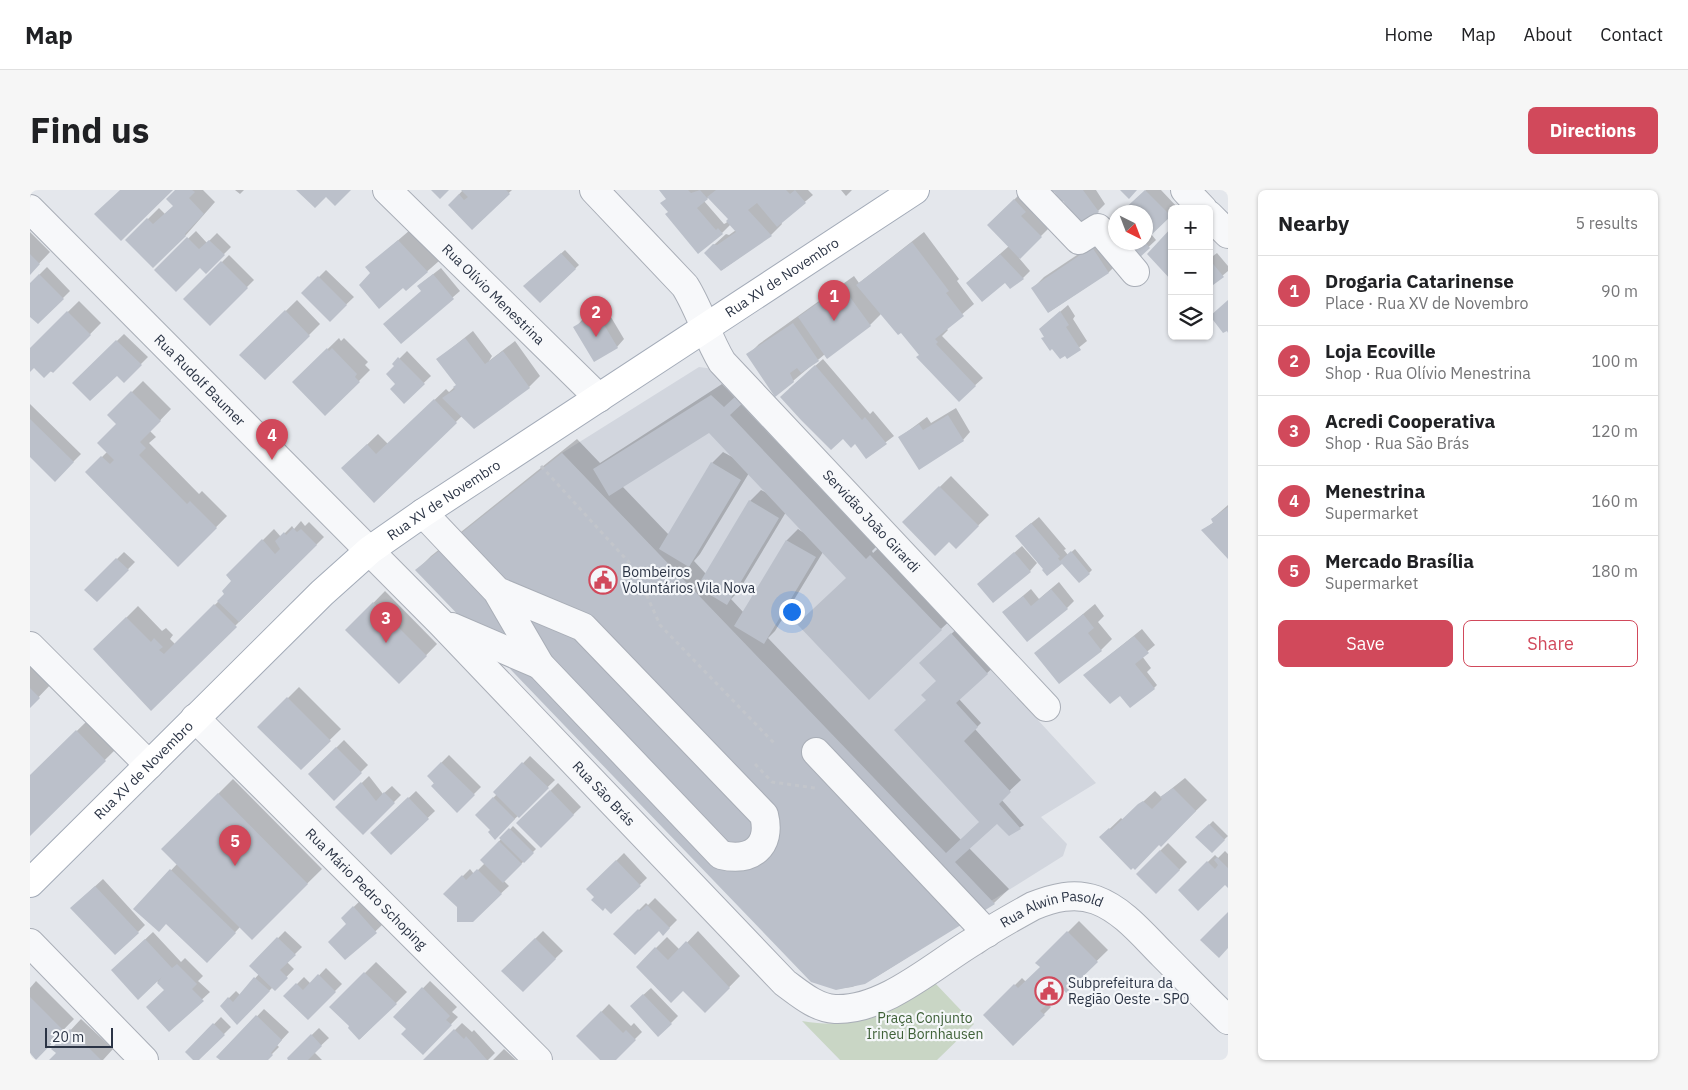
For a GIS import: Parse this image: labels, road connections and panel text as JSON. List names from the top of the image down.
{
  "streets": {
    "main road": ["Rua XV de Novembro"],
    "street": [
      "Rua Olívio Menestrina",
      "Rua Rudolf Baumer",
      "Servidão João Girardi",
      "Rua São Brás",
      "Rua Mário Pedro Schoping",
      "Rua Alwin Pasold"
    ]
  },
  "crossings": [
    ["Rua XV de Novembro", "Rua Olívio Menestrina"],
    ["Rua XV de Novembro", "Rua Rudolf Baumer"],
    ["Rua XV de Novembro", "Servidão João Girardi"],
    ["Rua XV de Novembro", "Rua São Brás"],
    ["Rua XV de Novembro", "Rua Mário Pedro Schoping"],
    ["Rua Rudolf Baumer", "Rua São Brás"],
    ["Rua São Brás", "Rua Alwin Pasold"]
  ],
  "parks": ["Praça Conjunto Irineu Bornhausen"],
  "places": {
    "public building": ["Bombeiros Voluntários Vila Nova", "Subprefeitura da Região Oeste - SPO"]
  },
  "scale_bar": "20 m",
  "north": "bottom right",
  "page": {
    "header": "Map",
    "nav": [
      "Home",
      "Map",
      "About",
      "Contact"
    ],
    "title": "Find us",
    "buttons": [
      "Directions",
      ["Save", "Share"]
    ],
    "heading": ["Nearby", "5 results"],
    "map_buttons": ["+", "−"],
    "list": [
      {
        "mark": "1",
        "name": "Drogaria Catarinense",
        "note": "Place · Rua XV de Novembro",
        "value": "90 m"
      },
      {
        "mark": "2",
        "name": "Loja Ecoville",
        "note": "Shop · Rua Olívio Menestrina",
        "value": "100 m"
      },
      {
        "mark": "3",
        "name": "Acredi Cooperativa",
        "note": "Shop · Rua São Brás",
        "value": "120 m"
      },
      {
        "mark": "4",
        "name": "Menestrina",
        "note": "Supermarket",
        "value": "160 m"
      },
      {
        "mark": "5",
        "name": "Mercado Brasília",
        "note": "Supermarket",
        "value": "180 m"
      }
    ],
    "pins": [
      "1",
      "2",
      "4",
      "3",
      "5"
    ],
    "scale": "20 m"
  }
}
